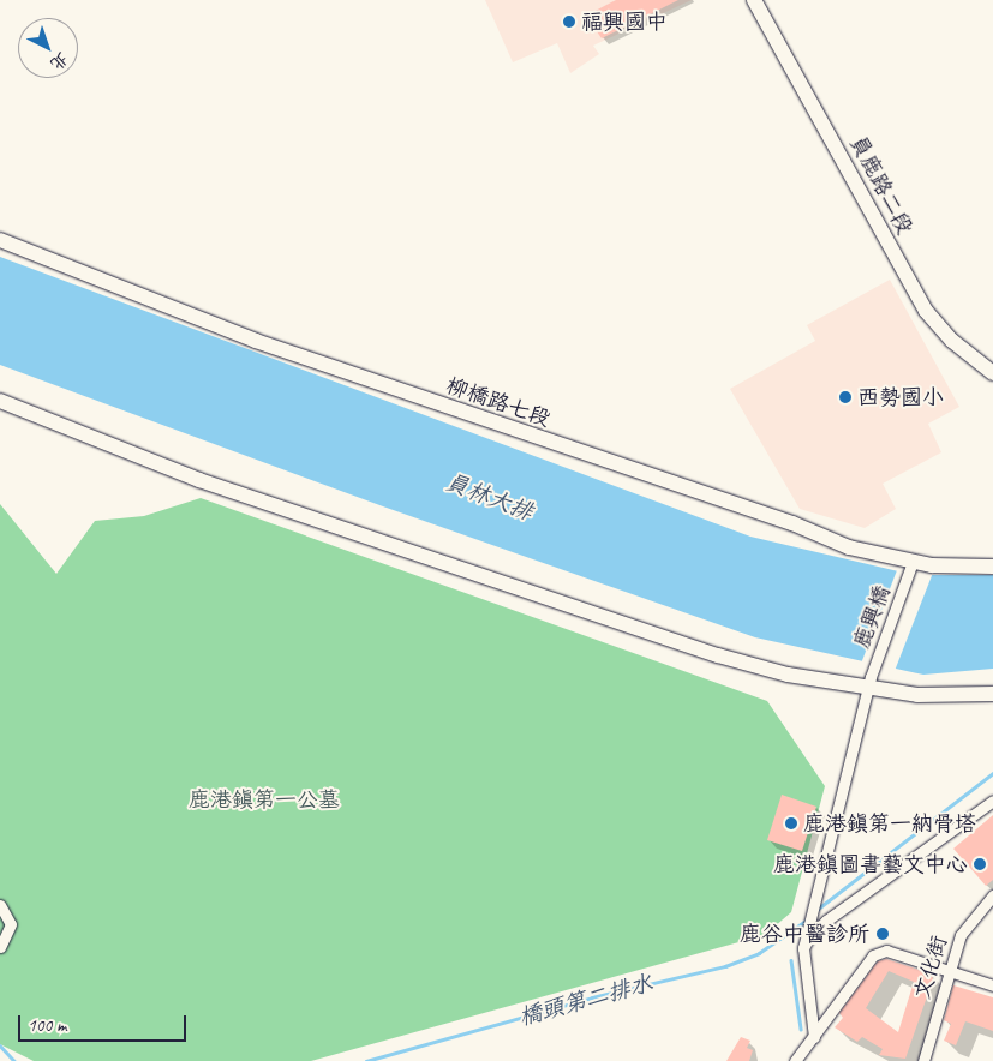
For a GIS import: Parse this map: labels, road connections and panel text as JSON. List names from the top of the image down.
{
  "streets": {
    "main road": ["員鹿路二段", "柳橋路七段"],
    "street": ["鹿興橋", "文化街"]
  },
  "crossings": [
    ["柳橋路七段", "鹿興橋"]
  ],
  "water": ["員林大排", "橋頭第二排水"],
  "parks": ["鹿港鎮第一公墓"],
  "places": [
    "福興國中",
    "西勢國小",
    "鹿港鎮第一納骨塔",
    "鹿港鎮圖書藝文中心",
    "鹿谷中醫診所"
  ],
  "scale_bar": "100 m",
  "north": "bottom right"
}
